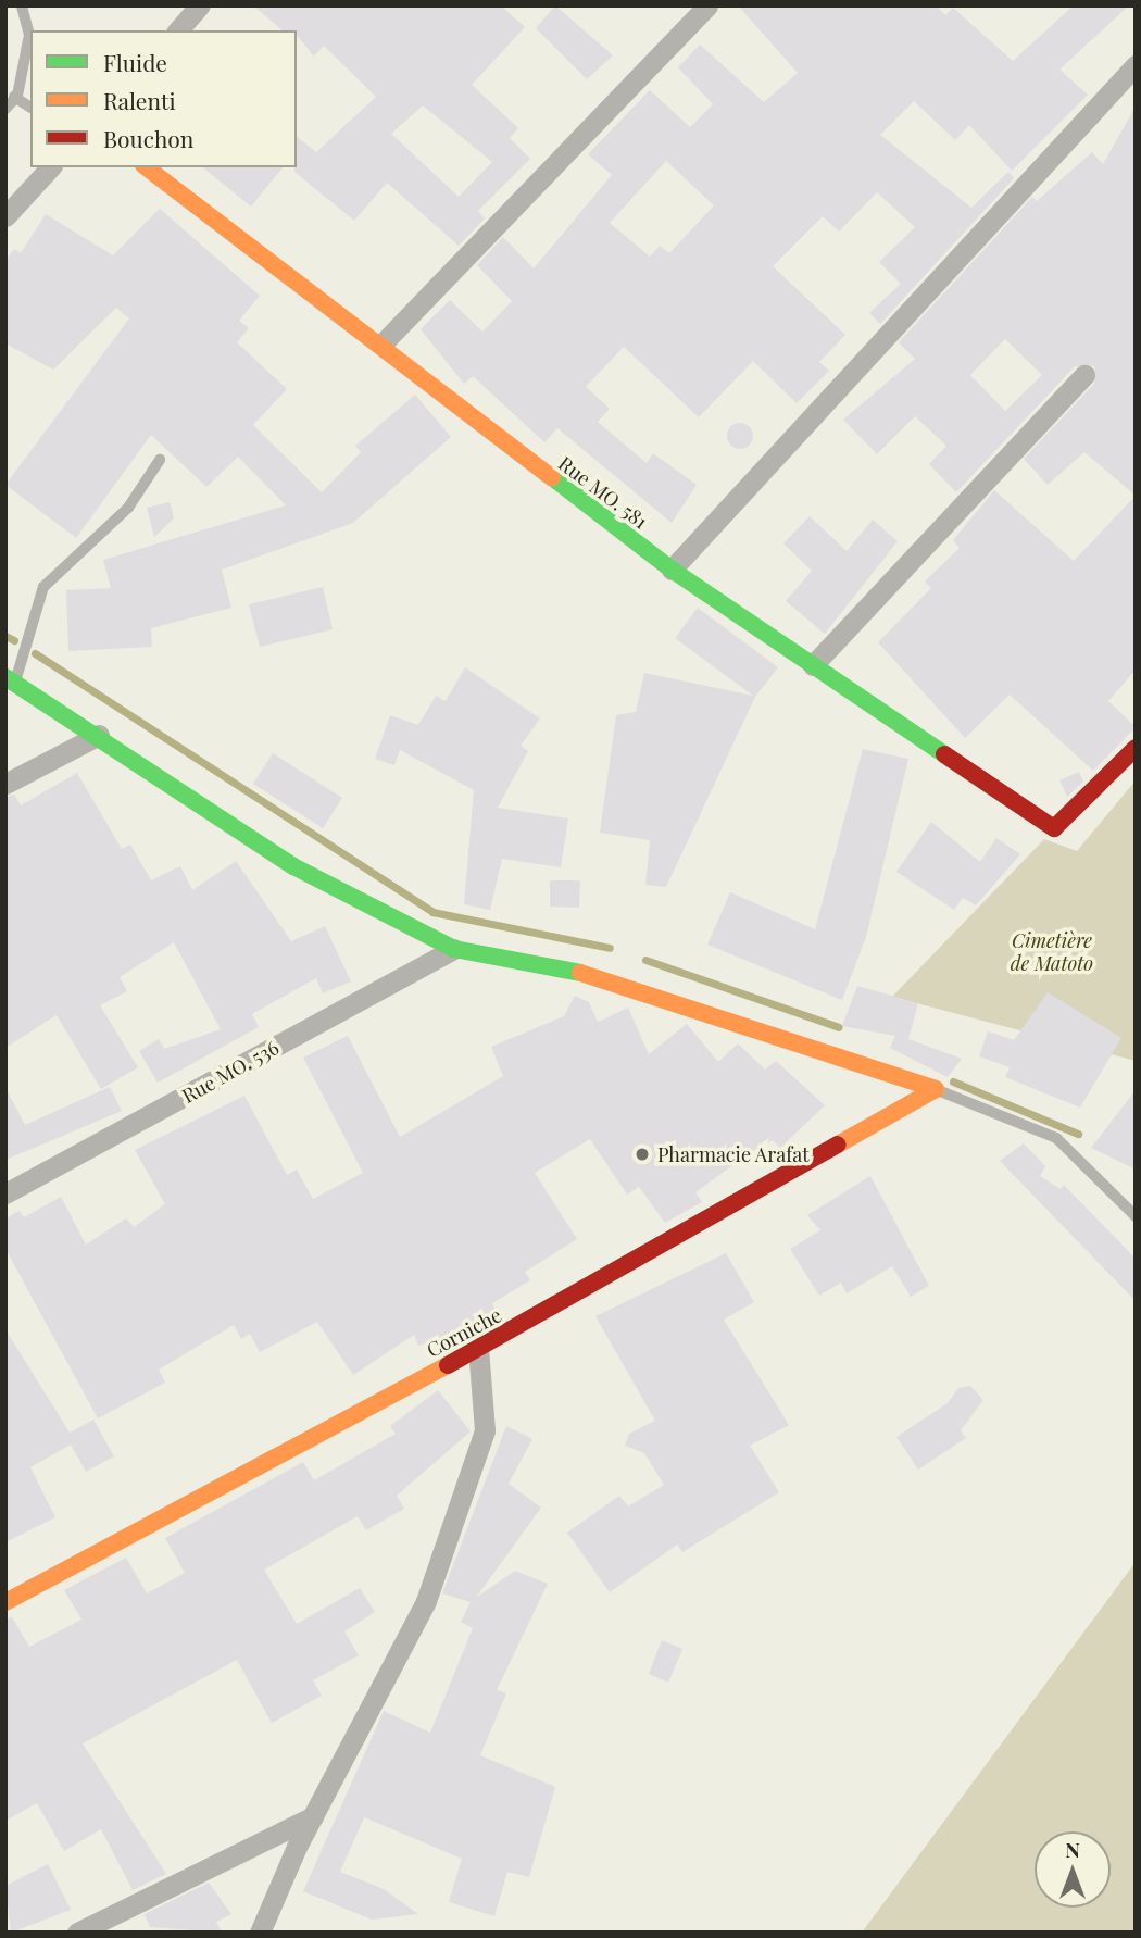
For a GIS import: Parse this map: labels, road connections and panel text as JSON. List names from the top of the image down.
{
  "streets": {
    "street": ["Rue MO. 581", "Rue MO. 536", "Corniche"]
  },
  "parks": ["Cimetière de Matoto"],
  "places": ["Pharmacie Arafat"],
  "legend": ["Fluide", "Ralenti", "Bouchon"],
  "north": "top"
}
